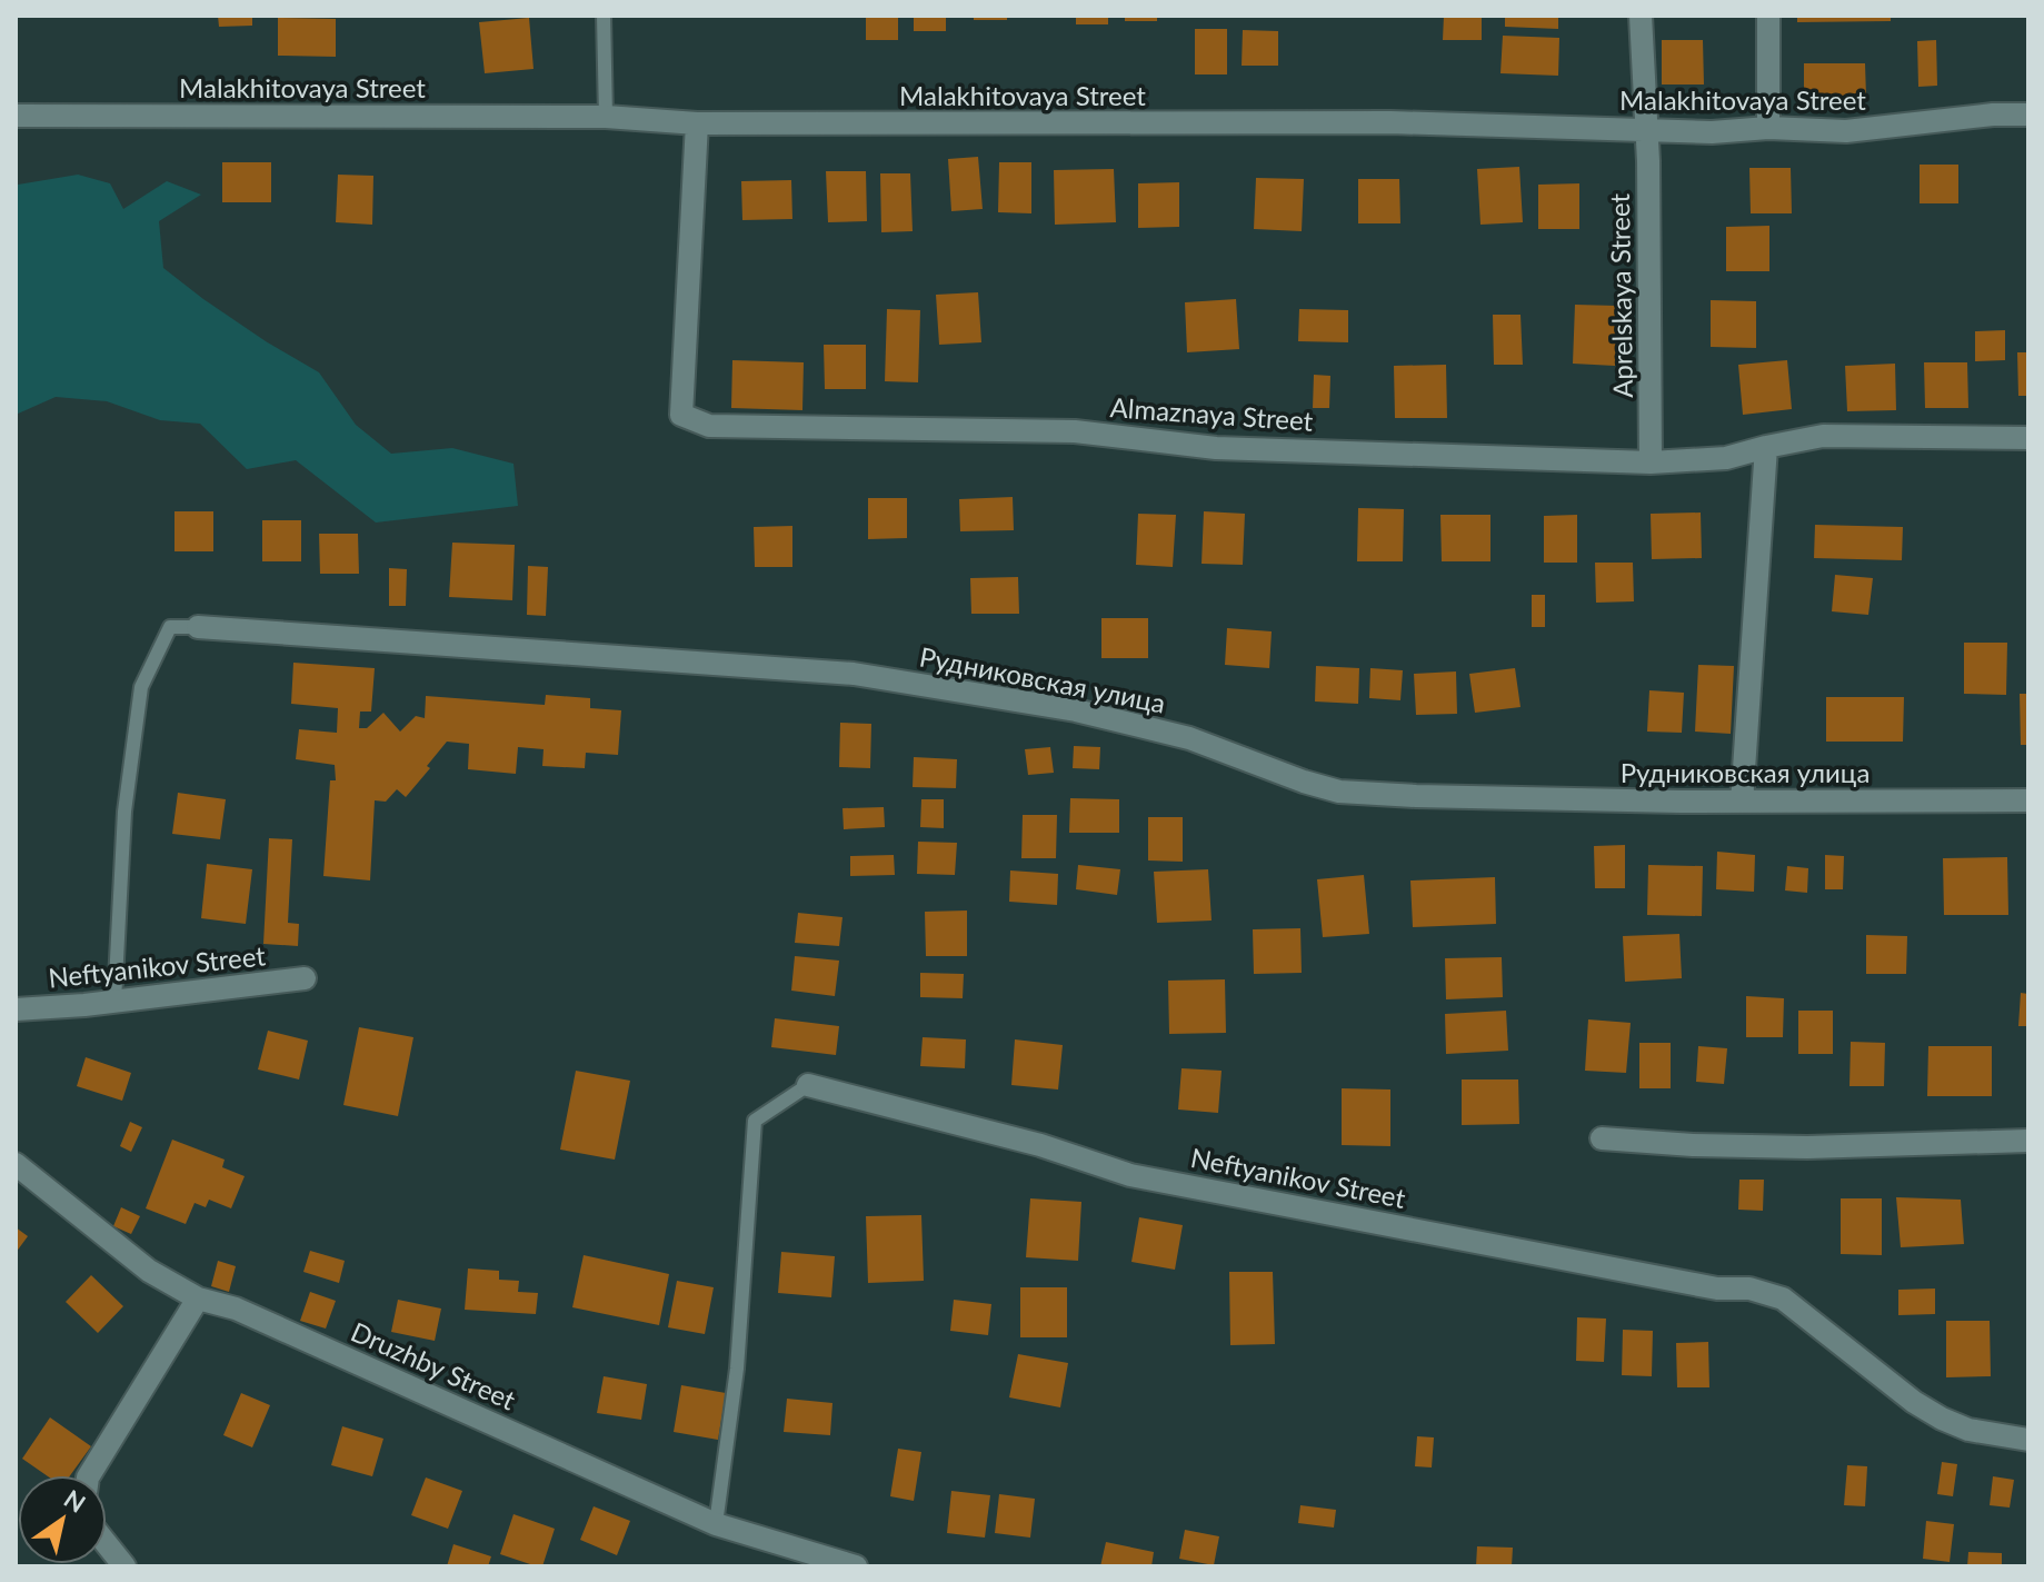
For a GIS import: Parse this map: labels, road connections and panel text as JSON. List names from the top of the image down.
{
  "streets": {
    "street": [
      "Malakhitovaya Street",
      "Aprelskaya Street",
      "Almaznaya Street",
      "Рудниковская улица",
      "Neftyanikov Street",
      "Druzhby Street"
    ]
  },
  "crossings": [
    ["Malakhitovaya Street", "Aprelskaya Street"],
    ["Malakhitovaya Street", "Almaznaya Street"],
    ["Aprelskaya Street", "Almaznaya Street"]
  ],
  "north": "top right"
}
